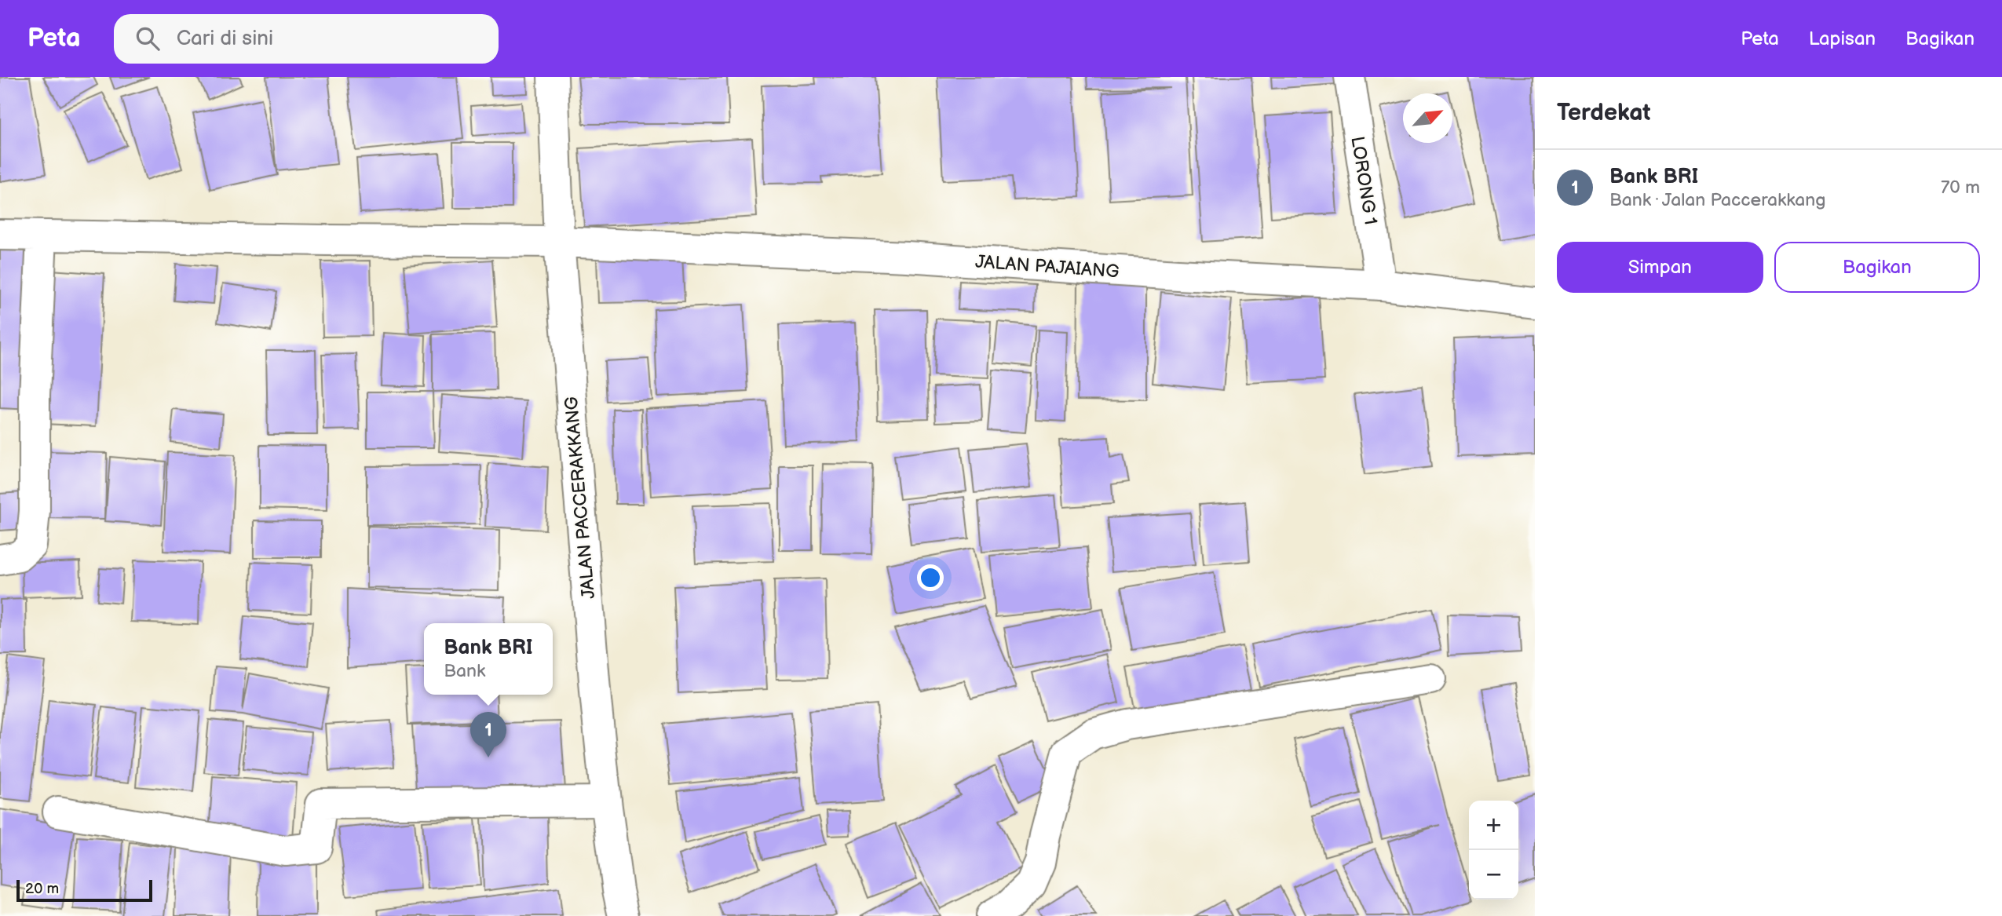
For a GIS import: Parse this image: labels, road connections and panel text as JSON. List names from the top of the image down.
{
  "streets": {
    "street": ["LORONG 1", "JALAN PAJAIANG", "JALAN PACCERAKKANG"]
  },
  "crossings": [
    ["LORONG 1", "JALAN PAJAIANG"],
    ["JALAN PAJAIANG", "JALAN PACCERAKKANG"]
  ],
  "scale_bar": "20 m",
  "north": "top right",
  "page": {
    "header": "Peta",
    "search": "Cari di sini",
    "nav": ["Peta", "Lapisan", "Bagikan"],
    "heading": "Terdekat",
    "list": [
      {
        "mark": "1",
        "name": "Bank BRI",
        "note": "Bank · Jalan Paccerakkang",
        "value": "70 m"
      }
    ],
    "buttons": ["Simpan", "Bagikan"],
    "popup": ["Bank BRI", "Bank"],
    "pins": "1",
    "map_buttons": ["+", "−"],
    "scale": "20 m"
  }
}
